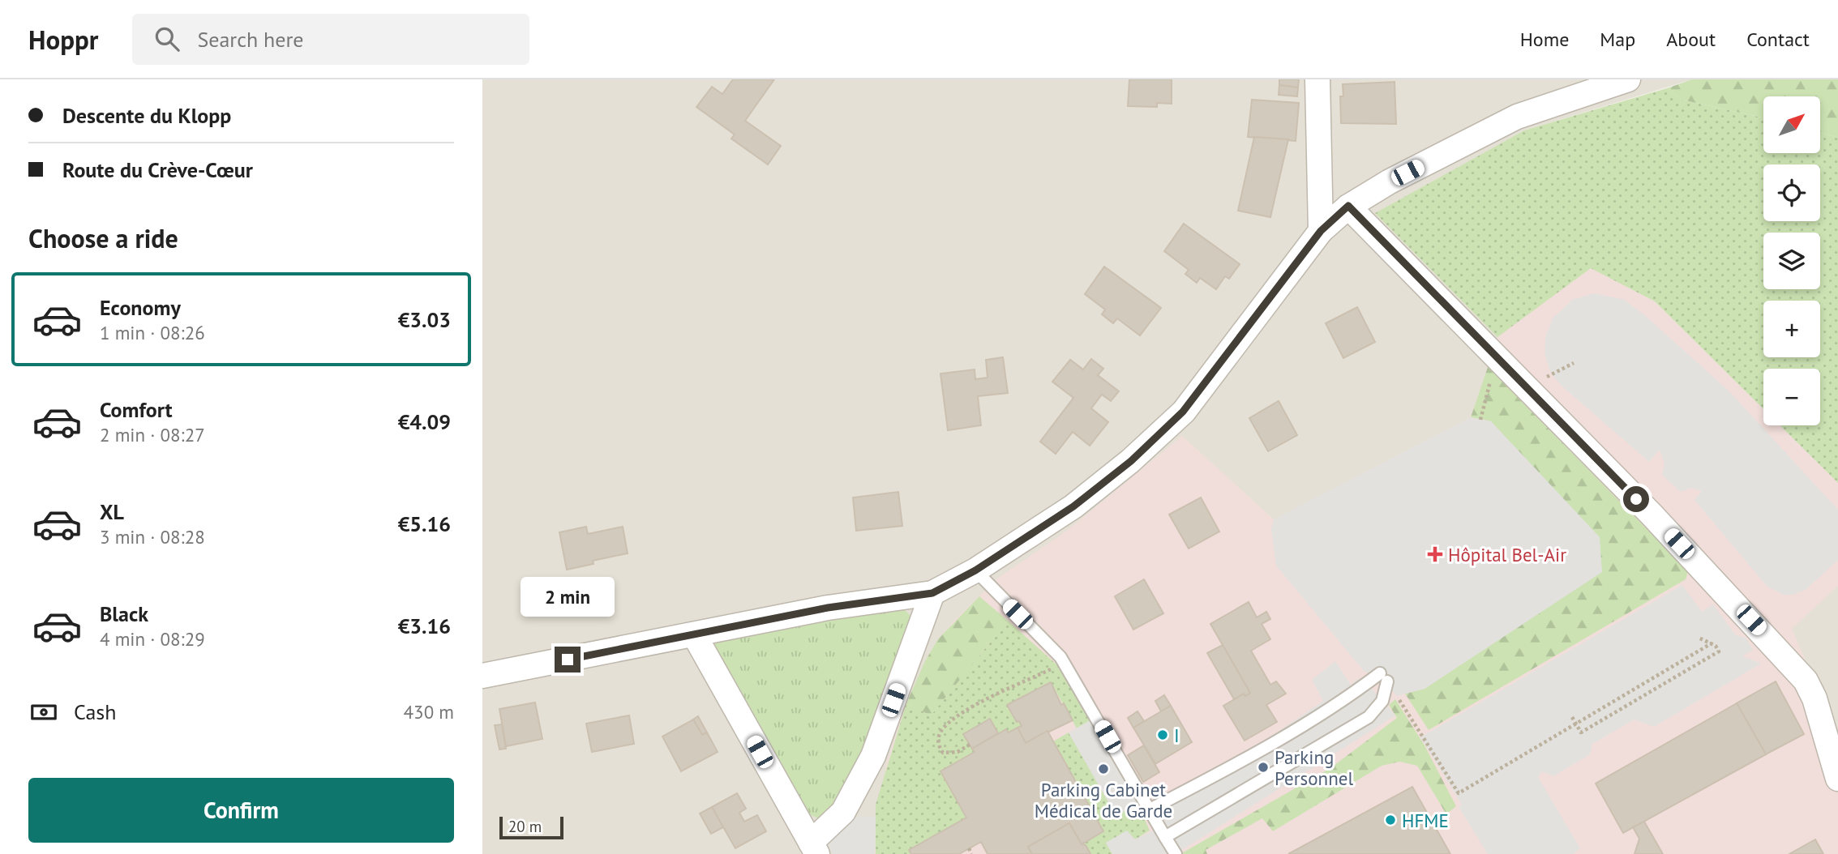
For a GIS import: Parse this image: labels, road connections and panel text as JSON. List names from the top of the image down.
{
  "places": {
    "health": ["Hôpital Bel-Air"],
    "other": [
      "I",
      "Parking Personnel",
      "Parking Cabinet Médical de Garde",
      "HFME"
    ]
  },
  "scale_bar": "20 m",
  "north": "top right",
  "page": {
    "header": "Hoppr",
    "search": "Search here",
    "nav": [
      "Home",
      "Map",
      "About",
      "Contact"
    ],
    "banner": ["Descente du Klopp", "Route du Crève-Cœur"],
    "map_buttons": ["+", "−"],
    "heading": "Choose a ride",
    "list": [
      {
        "name": "Economy",
        "note": "1 min · 08:26",
        "value": "€3.03"
      },
      {
        "name": "Comfort",
        "note": "2 min · 08:27",
        "value": "€4.09"
      },
      {
        "name": "XL",
        "note": "3 min · 08:28",
        "value": "€5.16"
      },
      {
        "name": "Black",
        "note": "4 min · 08:29",
        "value": "€3.16"
      }
    ],
    "bubble": "2 min",
    "pay": ["Cash", "430 m"],
    "buttons": "Confirm",
    "scale": "20 m"
  }
}
